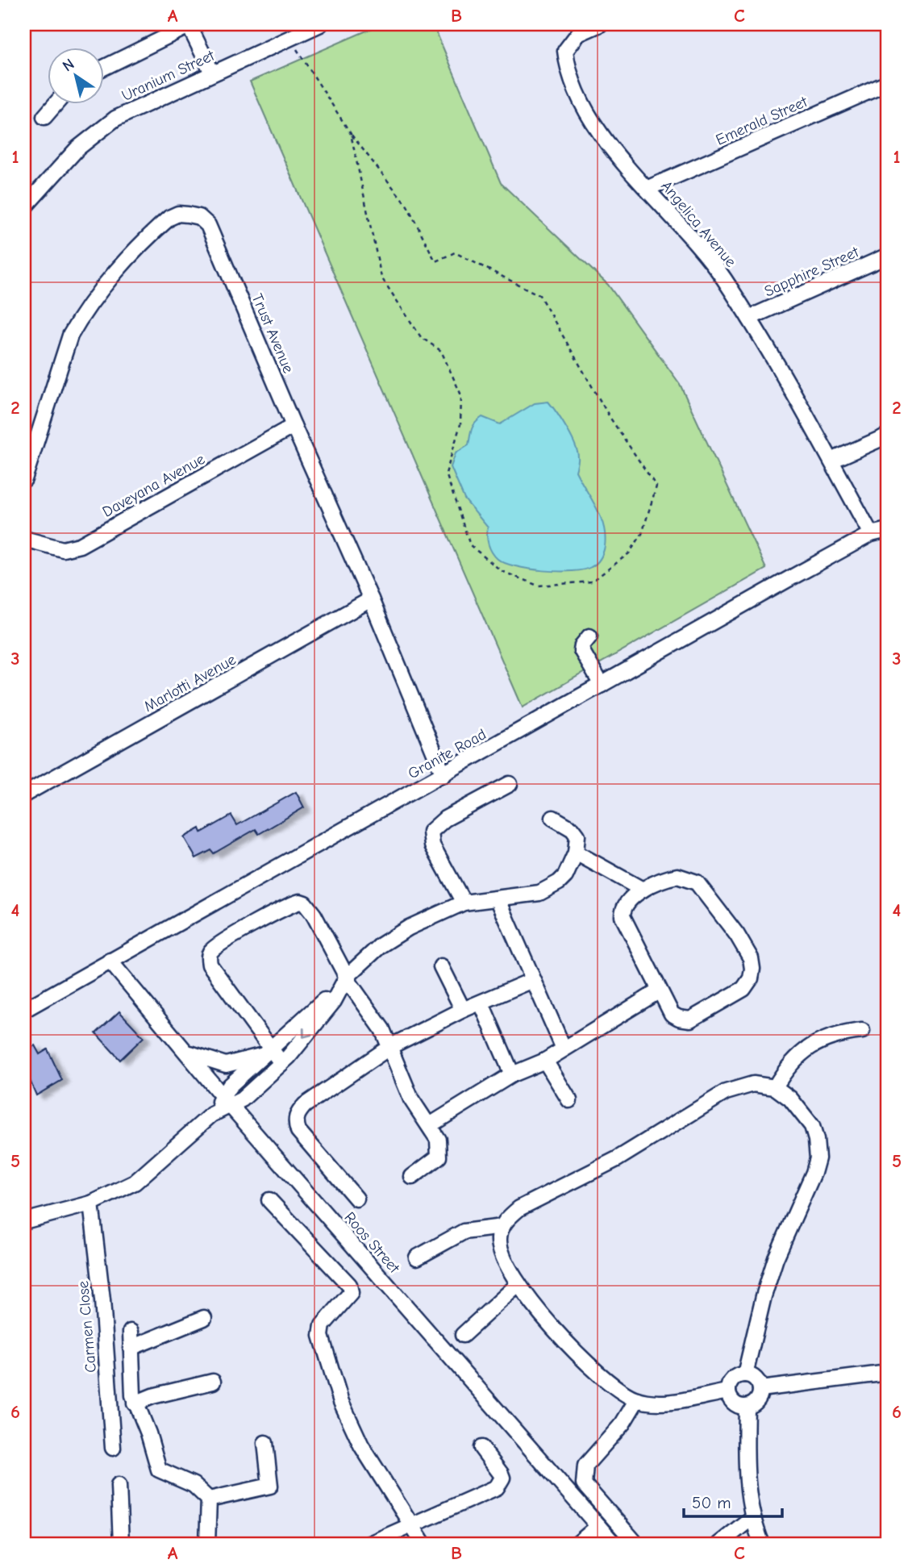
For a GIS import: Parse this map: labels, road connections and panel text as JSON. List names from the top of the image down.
{
  "streets": {
    "street": [
      "Uranium Street",
      "Emerald Street",
      "Angelica Avenue",
      "Sapphire Street",
      "Trust Avenue",
      "Daveyana Avenue",
      "Marlotti Avenue",
      "Granite Road",
      "Roos Street",
      "Carmen Close"
    ]
  },
  "crossings": [
    ["Emerald Street", "Angelica Avenue"],
    ["Angelica Avenue", "Sapphire Street"],
    ["Angelica Avenue", "Granite Road"],
    ["Trust Avenue", "Daveyana Avenue"],
    ["Trust Avenue", "Marlotti Avenue"],
    ["Trust Avenue", "Granite Road"],
    ["Granite Road", "Roos Street"]
  ],
  "scale_bar": "50 m",
  "north": "top left",
  "grid": {
    "columns": ["A", "B", "C"],
    "rows": [
      "1",
      "2",
      "3",
      "4",
      "5",
      "6"
    ]
  }
}
